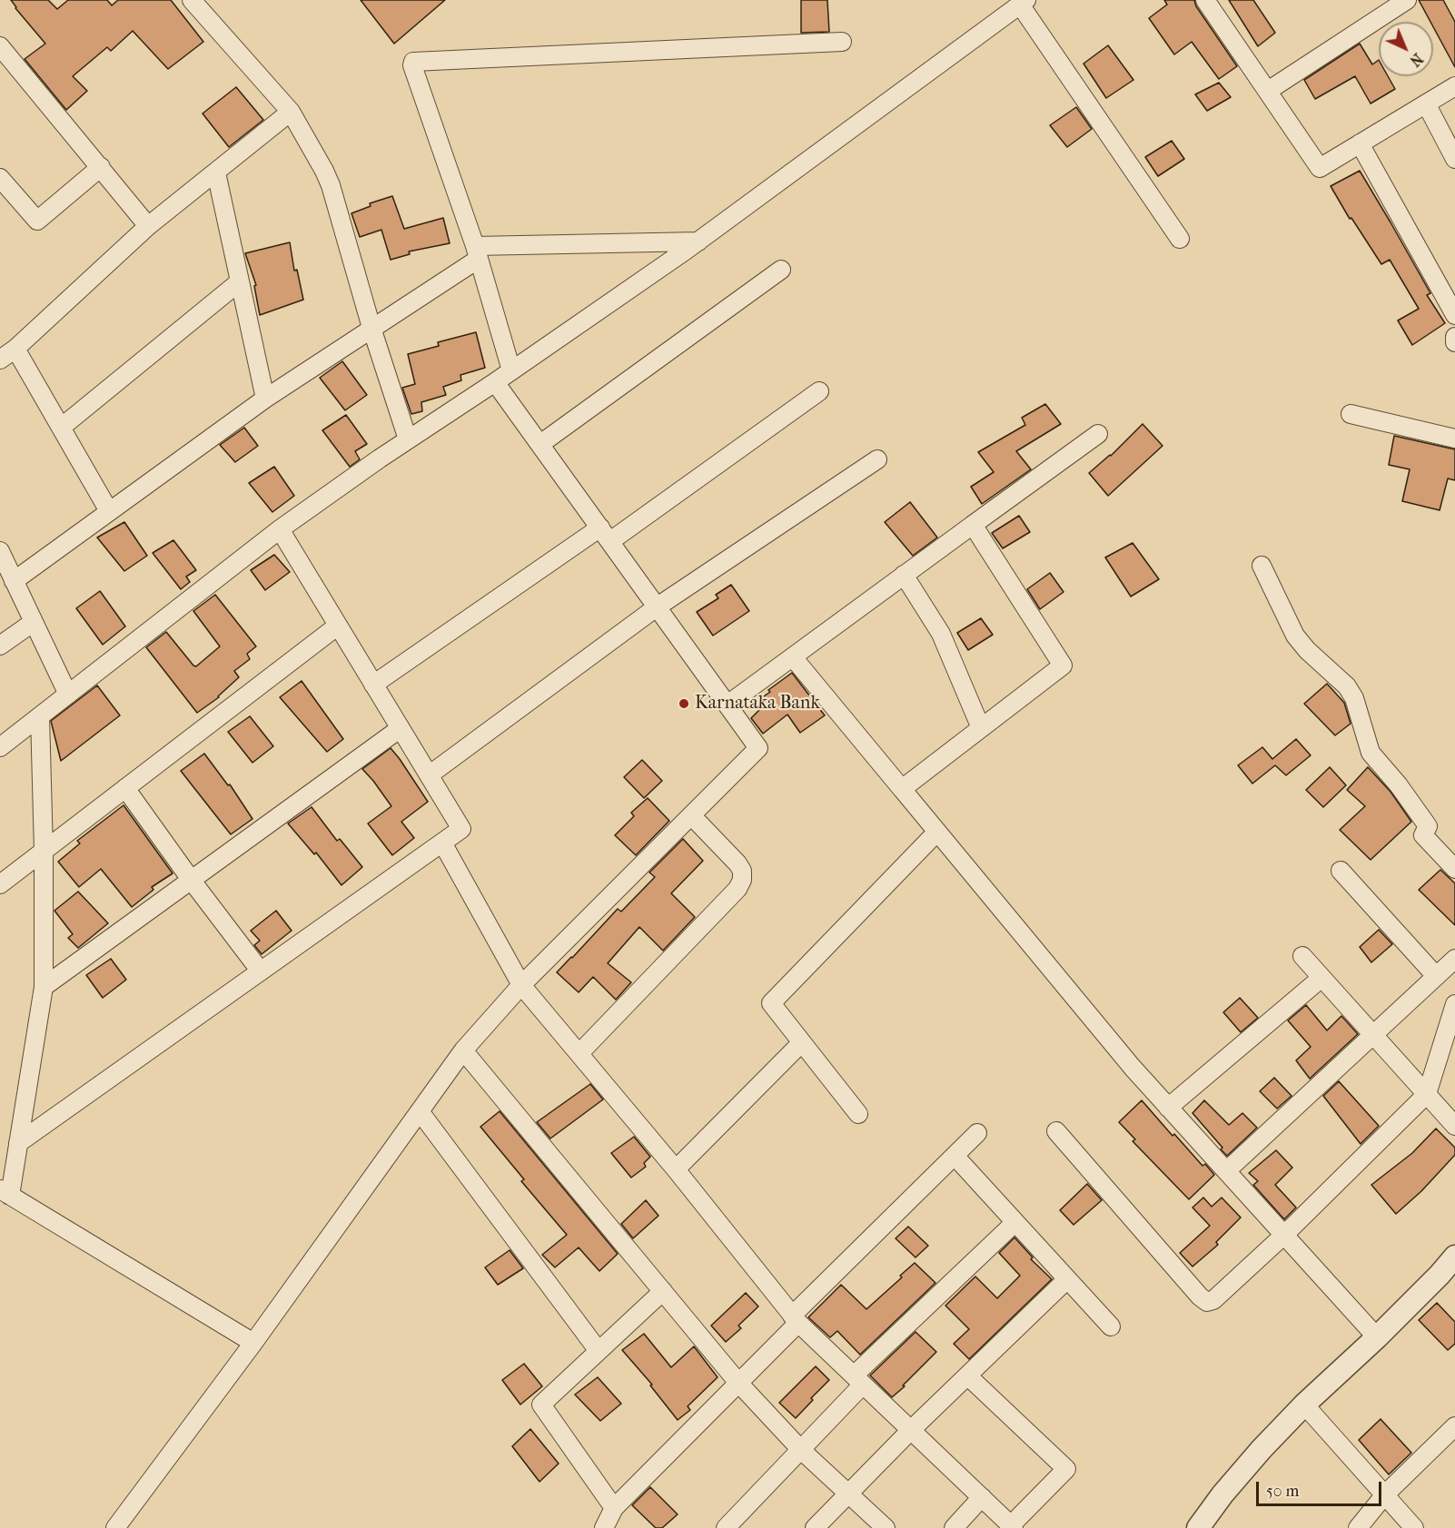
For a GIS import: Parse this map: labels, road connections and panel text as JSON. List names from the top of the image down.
{
  "places": ["Karnataka Bank"],
  "scale_bar": "50 m",
  "north": "bottom right"
}
